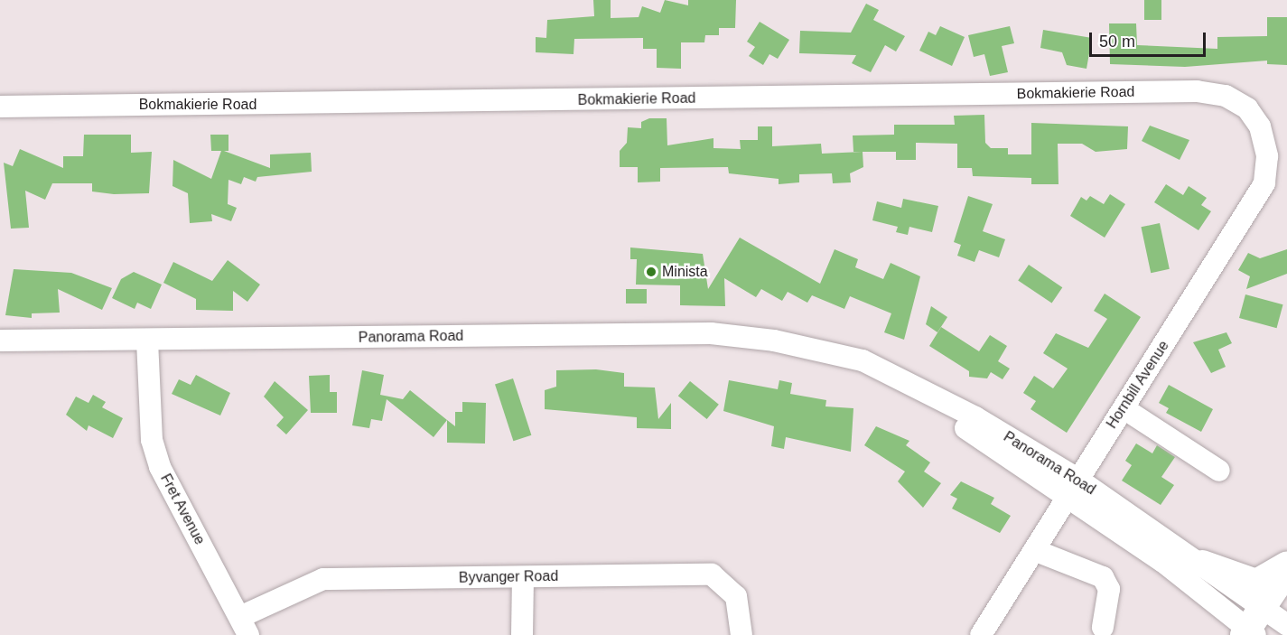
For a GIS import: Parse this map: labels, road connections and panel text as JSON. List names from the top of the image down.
{
  "streets": {
    "street": [
      "Bokmakierie Road",
      "Panorama Road",
      "Hornbill Avenue",
      "Fret Avenue",
      "Byvanger Road"
    ]
  },
  "crossings": [
    ["Bokmakierie Road", "Hornbill Avenue"],
    ["Panorama Road", "Hornbill Avenue"],
    ["Panorama Road", "Fret Avenue"],
    ["Fret Avenue", "Byvanger Road"]
  ],
  "places": ["Minista"],
  "scale_bar": "50 m"
}
